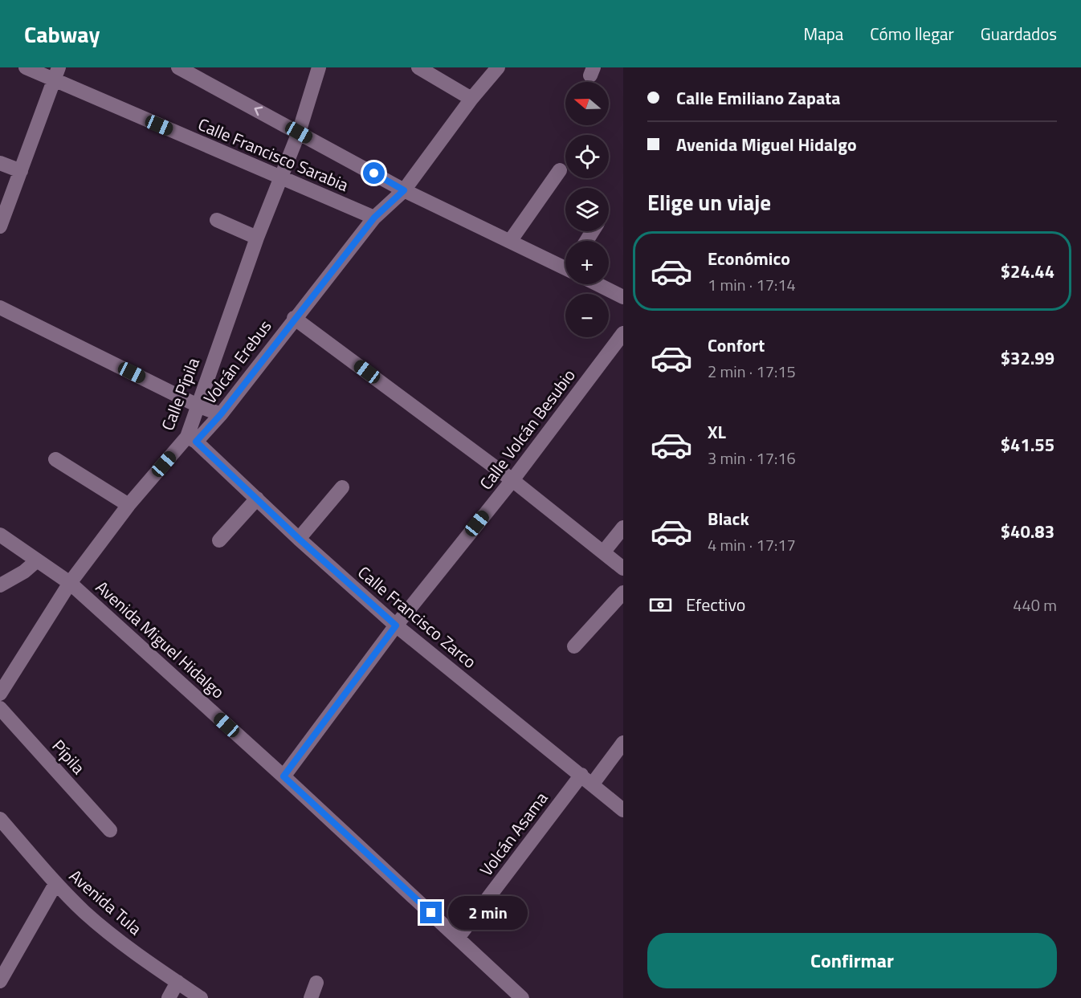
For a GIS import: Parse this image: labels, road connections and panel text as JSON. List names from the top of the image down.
{
  "streets": {
    "street": [
      "Calle Francisco Sarabia",
      "Volcán Erebus",
      "Calle Pípila",
      "Calle Volcán Besubio",
      "Calle Francisco Zarco",
      "Avenida Miguel Hidalgo",
      "Pípila",
      "Volcán Asama",
      "Avenida Tula"
    ]
  },
  "crossings": [
    ["Calle Francisco Sarabia", "Volcán Erebus"],
    ["Calle Francisco Sarabia", "Calle Pípila"],
    ["Volcán Erebus", "Calle Pípila"],
    ["Volcán Erebus", "Calle Francisco Zarco"],
    ["Calle Pípila", "Calle Francisco Zarco"],
    ["Calle Pípila", "Avenida Miguel Hidalgo"],
    ["Calle Volcán Besubio", "Calle Francisco Zarco"],
    ["Calle Volcán Besubio", "Avenida Miguel Hidalgo"],
    ["Calle Francisco Zarco", "Volcán Asama"],
    ["Avenida Miguel Hidalgo", "Volcán Asama"]
  ],
  "north": "left",
  "page": {
    "header": "Cabway",
    "nav": ["Mapa", "Cómo llegar", "Guardados"],
    "banner": ["Calle Emiliano Zapata", "Avenida Miguel Hidalgo"],
    "map_buttons": ["+", "−"],
    "heading": "Elige un viaje",
    "list": [
      {
        "name": "Económico",
        "note": "1 min · 17:14",
        "value": "$24.44"
      },
      {
        "name": "Confort",
        "note": "2 min · 17:15",
        "value": "$32.99"
      },
      {
        "name": "XL",
        "note": "3 min · 17:16",
        "value": "$41.55"
      },
      {
        "name": "Black",
        "note": "4 min · 17:17",
        "value": "$40.83"
      }
    ],
    "pay": ["Efectivo", "440 m"],
    "bubble": "2 min",
    "buttons": "Confirmar"
  }
}
